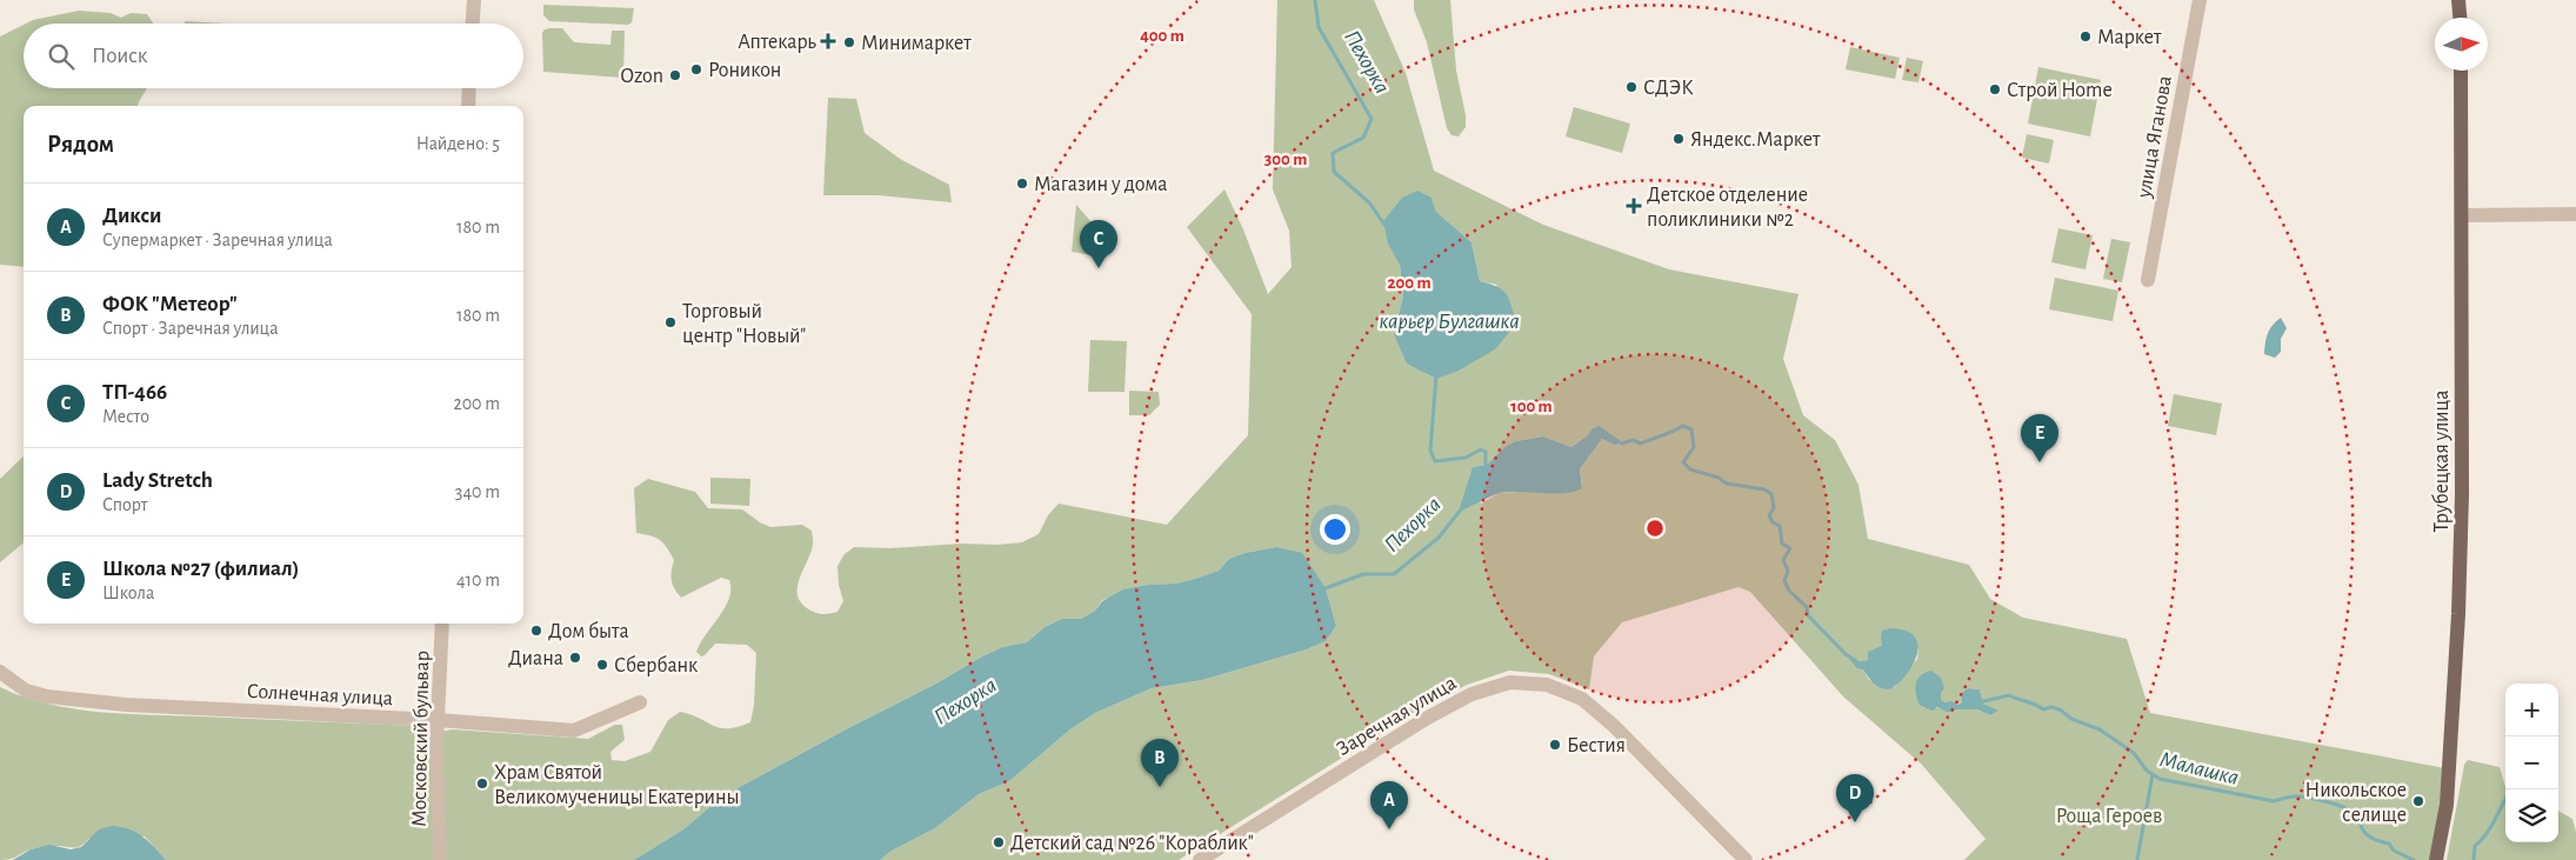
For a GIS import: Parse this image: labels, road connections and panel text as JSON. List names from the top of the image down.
{
  "streets": {
    "main road": ["Трубецкая улица"],
    "street": [
      "улица Яганова",
      "Солнечная улица",
      "Заречная улица",
      "Московский бульвар"
    ]
  },
  "crossings": [
    ["Солнечная улица", "Московский бульвар"]
  ],
  "water": ["Пехорка", "карьер Булгашка", "Малашка"],
  "parks": ["Роща Героев"],
  "places": {
    "other": [
      "Маркет",
      "Минимаркет",
      "Роникон",
      "Ozon",
      "СДЭК",
      "Строй Home",
      "Яндекс.Маркет",
      "Магазин у дома",
      "Торговый центр \"Новый\"",
      "Дом быта",
      "Диана",
      "Сбербанк",
      "Бестия",
      "Храм Святой Великомученицы Екатерины",
      "Никольское селище",
      "Детский сад №26 \"Кораблик\""
    ],
    "health": ["Аптекарь", "Детское отделение поликлиники №2"]
  },
  "north": "right",
  "page": {
    "search": "Поиск",
    "heading": ["Рядом", "Найдено: 5"],
    "list": [
      {
        "mark": "A",
        "name": "Дикси",
        "note": "Супермаркет · Заречная улица",
        "value": "180 m"
      },
      {
        "mark": "B",
        "name": "ФОК \"Метеор\"",
        "note": "Спорт · Заречная улица",
        "value": "180 m"
      },
      {
        "mark": "C",
        "name": "ТП-466",
        "note": "Место",
        "value": "200 m"
      },
      {
        "mark": "D",
        "name": "Lady Stretch",
        "note": "Спорт",
        "value": "340 m"
      },
      {
        "mark": "E",
        "name": "Школа №27 (филиал)",
        "note": "Школа",
        "value": "410 m"
      }
    ],
    "pins": [
      "C",
      "E",
      "B",
      "D",
      "A"
    ],
    "map_buttons": ["+", "−"]
  },
  "rings": [
    "400 m",
    "300 m",
    "200 m",
    "100 m"
  ]
}
